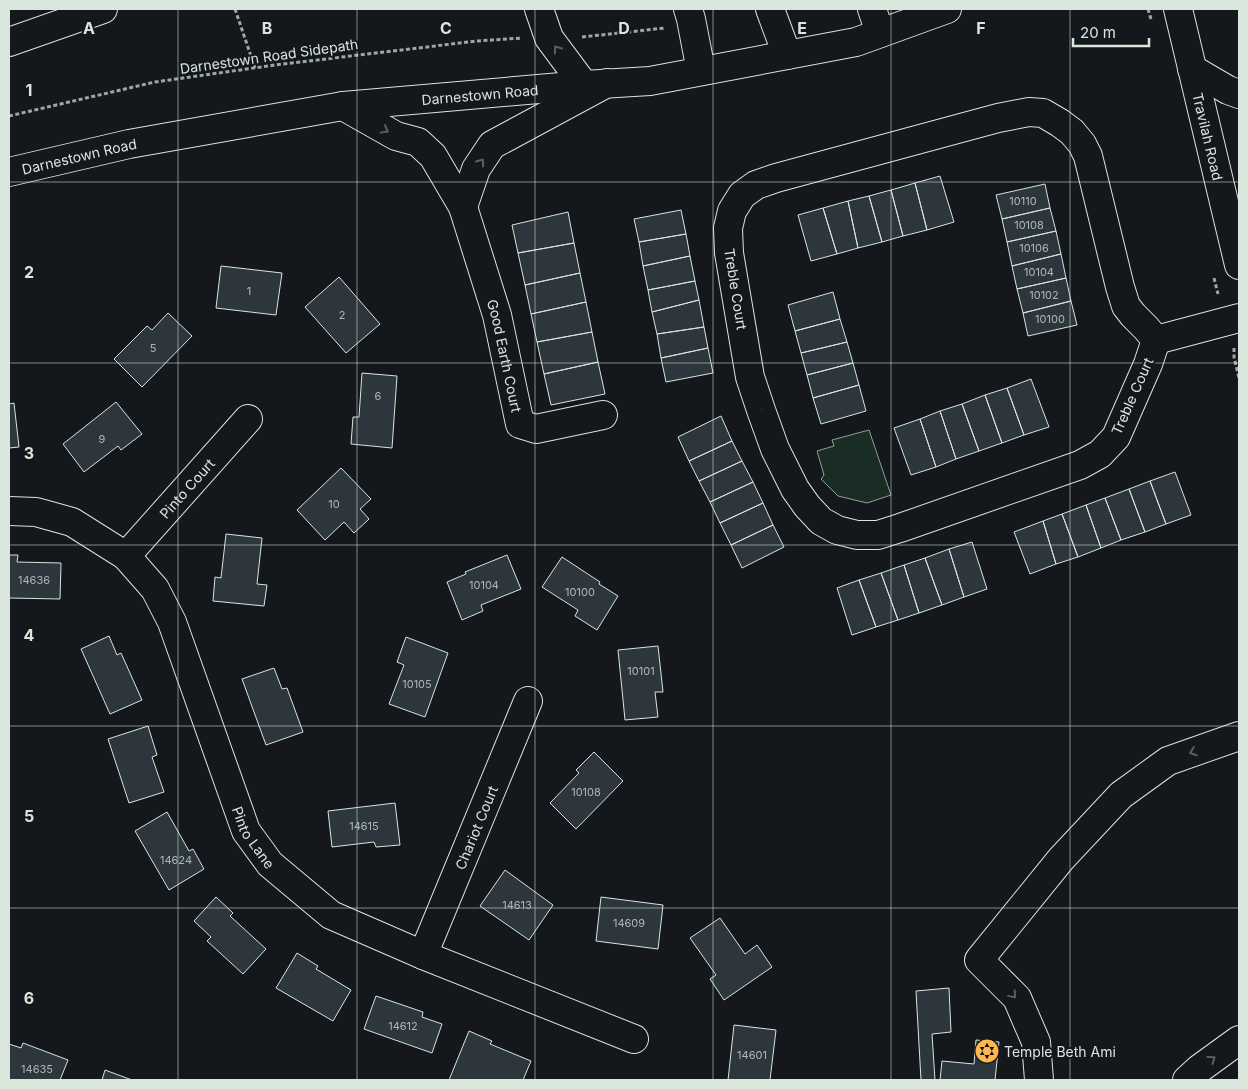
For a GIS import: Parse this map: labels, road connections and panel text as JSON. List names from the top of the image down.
{
  "streets": {
    "street": [
      "Darnestown Road",
      "Travilah Road",
      "Treble Court",
      "Good Earth Court",
      "Pinto Court",
      "Chariot Court",
      "Pinto Lane"
    ],
    "path": ["Darnestown Road Sidepath"]
  },
  "crossings": [
    ["Darnestown Road", "Good Earth Court"],
    ["Pinto Court", "Pinto Lane"],
    ["Chariot Court", "Pinto Lane"]
  ],
  "places": {
    "synagogue": ["Temple Beth Ami"]
  },
  "house_numbers": [
    "10110",
    "10108",
    "10106",
    "10104",
    "1",
    "10102",
    "2",
    "10100",
    "5",
    "6",
    "9",
    "10",
    "14636",
    "10104",
    "10100",
    "10101",
    "10105",
    "10108",
    "14615",
    "14624",
    "14613",
    "14609",
    "14612",
    "14601",
    "14635"
  ],
  "scale_bar": "20 m",
  "grid": {
    "columns": [
      "A",
      "B",
      "C",
      "D",
      "E",
      "F"
    ],
    "rows": [
      "1",
      "2",
      "3",
      "4",
      "5",
      "6"
    ]
  }
}
